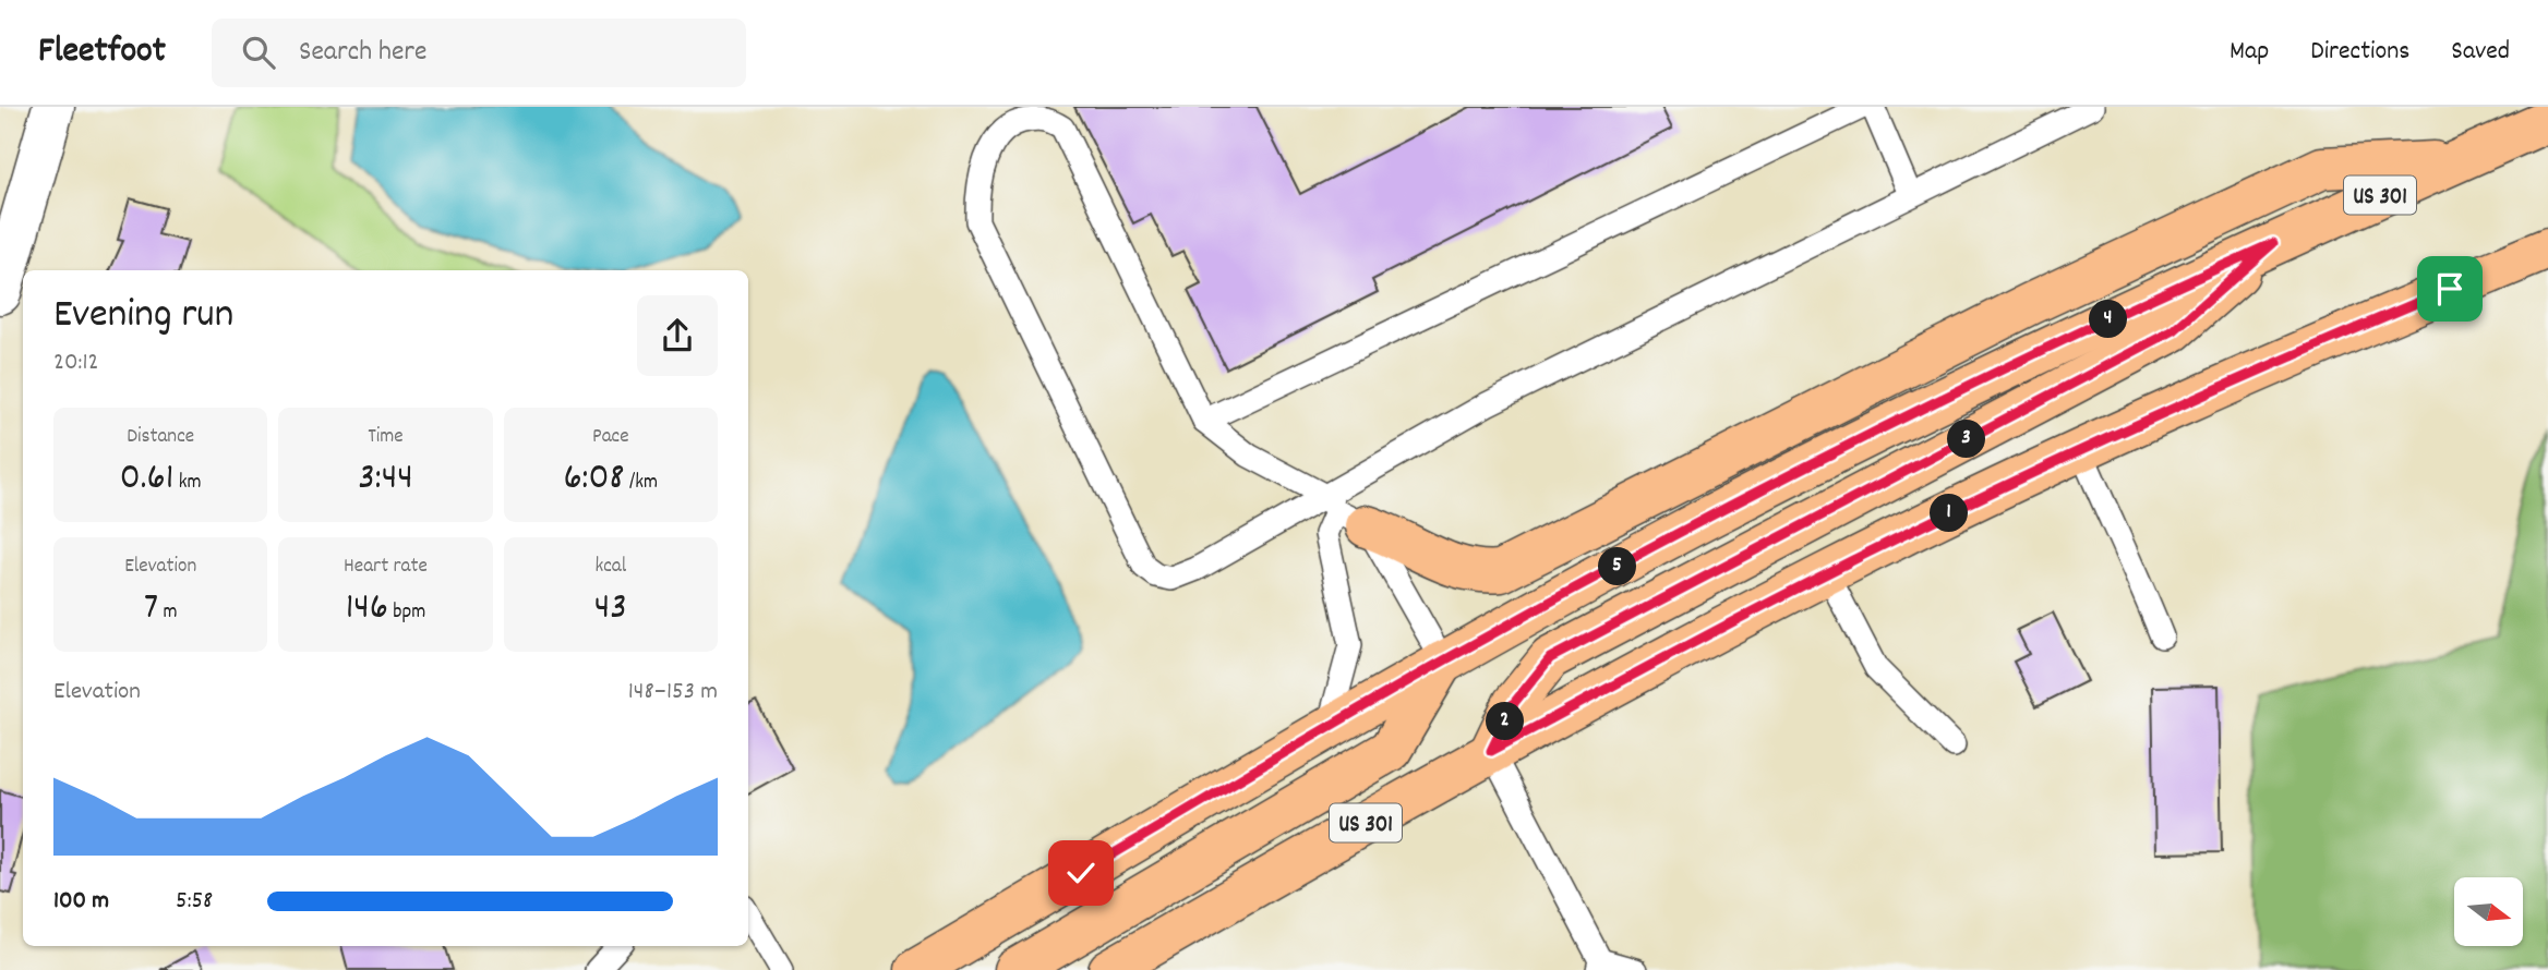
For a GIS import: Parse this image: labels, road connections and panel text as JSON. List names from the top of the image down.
{
  "streets": {
    "main road": ["US 301"]
  },
  "north": "right",
  "page": {
    "header": "Fleetfoot",
    "search": "Search here",
    "nav": ["Map", "Directions", "Saved"],
    "heading": ["Evening run", "20:12"],
    "pins": [
      "4",
      "3",
      "1",
      "5",
      "2"
    ],
    "stats": [
      ["Distance", "0.61 km"],
      ["Time", "3:44"],
      ["Pace", "6:08 /km"],
      ["Elevation", "7 m"],
      ["Heart rate", "146 bpm"],
      ["kcal", "43"]
    ],
    "chart": ["Elevation", "148–153 m"],
    "list": [
      {
        "name": "100 m",
        "note": "5:58"
      }
    ]
  }
}
